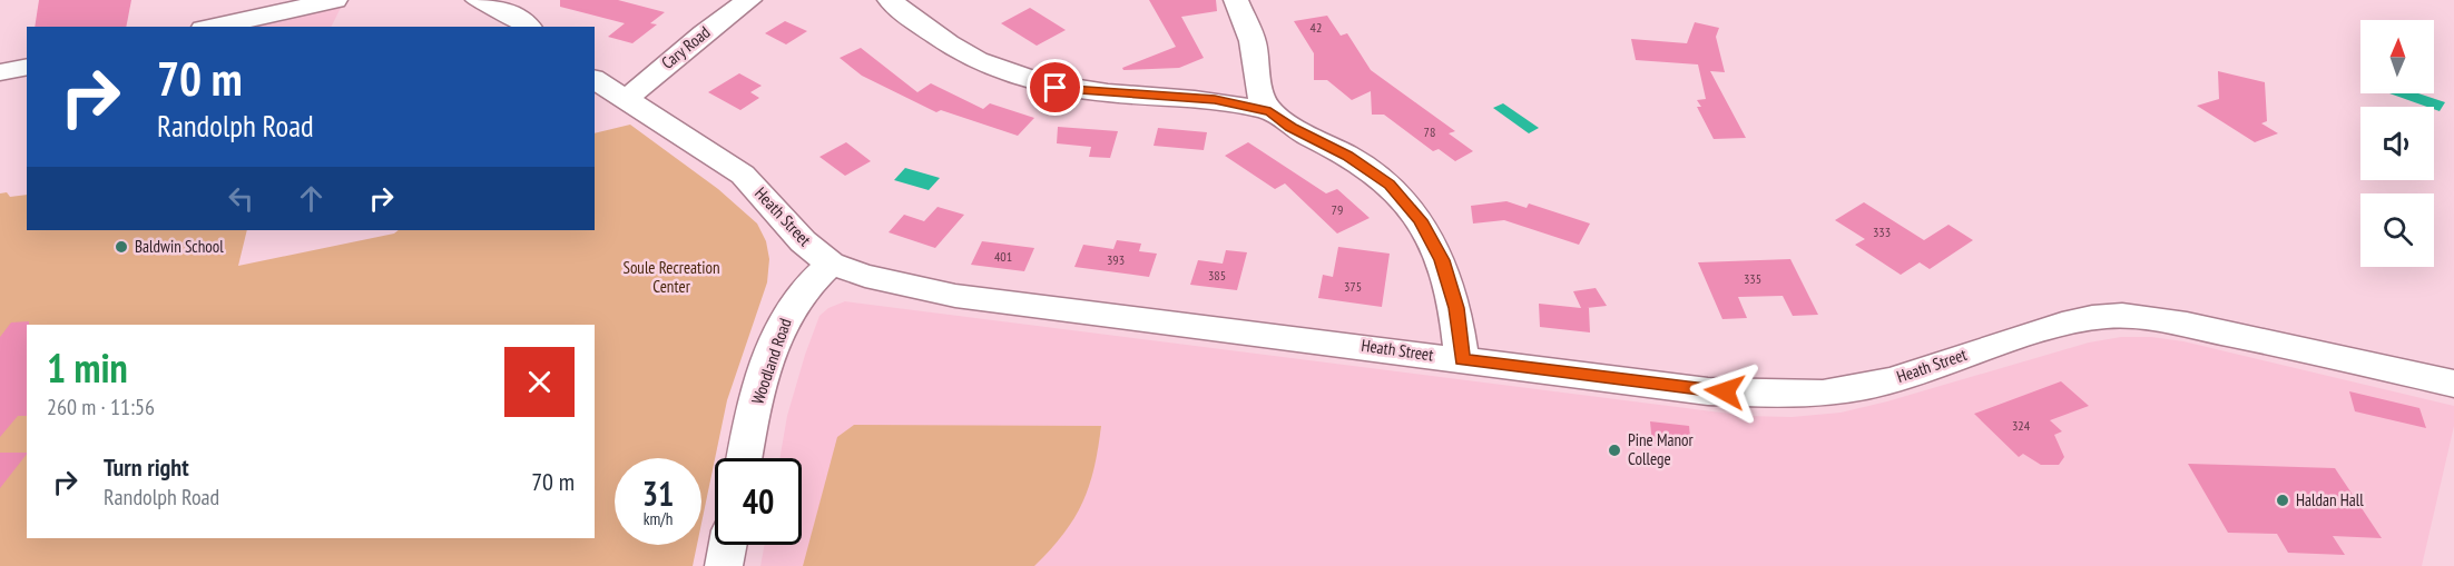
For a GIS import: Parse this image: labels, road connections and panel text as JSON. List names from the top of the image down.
{
  "streets": {
    "street": ["Cary Road", "Heath Street", "Woodland Road"]
  },
  "crossings": [
    ["Cary Road", "Heath Street"],
    ["Heath Street", "Woodland Road"]
  ],
  "parks": ["Soule Recreation Center"],
  "places": ["Baldwin School", "Pine Manor College", "Haldan Hall"],
  "house_numbers": [
    "42",
    "78",
    "79",
    "333",
    "401",
    "393",
    "385",
    "335",
    "375",
    "324"
  ],
  "north": "top",
  "page": {
    "turn": ["70 m", "Randolph Road"],
    "heading": ["1 min", "260 m · 11:56"],
    "list": [
      {
        "name": "Turn right",
        "note": "Randolph Road",
        "value": "70 m"
      }
    ],
    "speed": "31 km/h",
    "limit": "40"
  }
}
